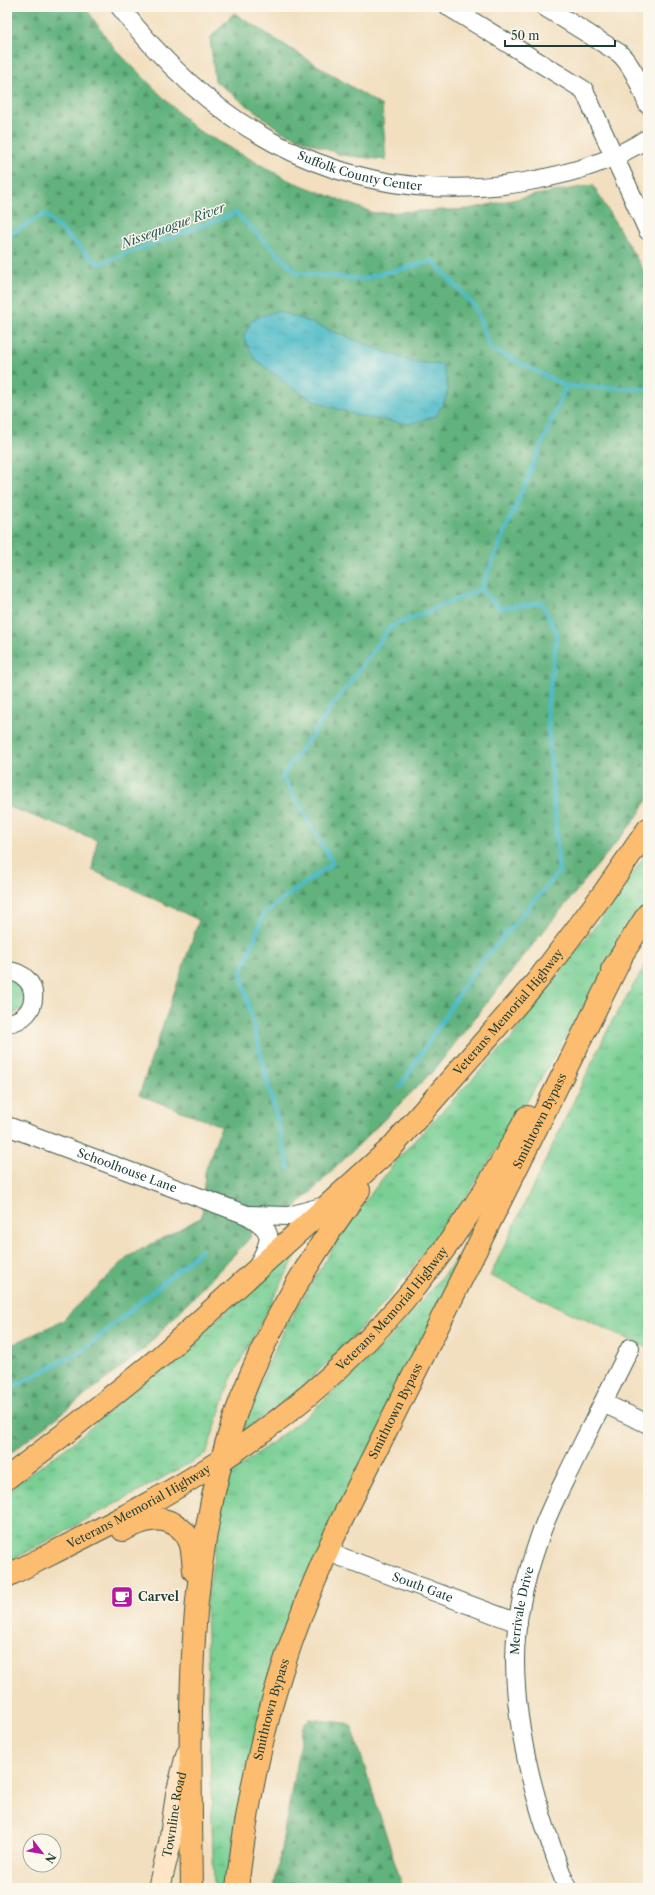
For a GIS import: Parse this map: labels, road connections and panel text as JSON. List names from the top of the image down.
{
  "streets": {
    "highway": ["Veterans Memorial Highway", "Smithtown Bypass"],
    "main road": ["Townline Road"],
    "street": [
      "Suffolk County Center",
      "Schoolhouse Lane",
      "South Gate",
      "Merrivale Drive"
    ]
  },
  "crossings": [
    ["Veterans Memorial Highway", "Smithtown Bypass"],
    ["Veterans Memorial Highway", "Schoolhouse Lane"],
    ["Smithtown Bypass", "South Gate"],
    ["South Gate", "Merrivale Drive"]
  ],
  "water": ["Nissequogue River"],
  "places": {
    "cafe": ["Carvel"]
  },
  "scale_bar": "50 m",
  "north": "bottom right"
}
